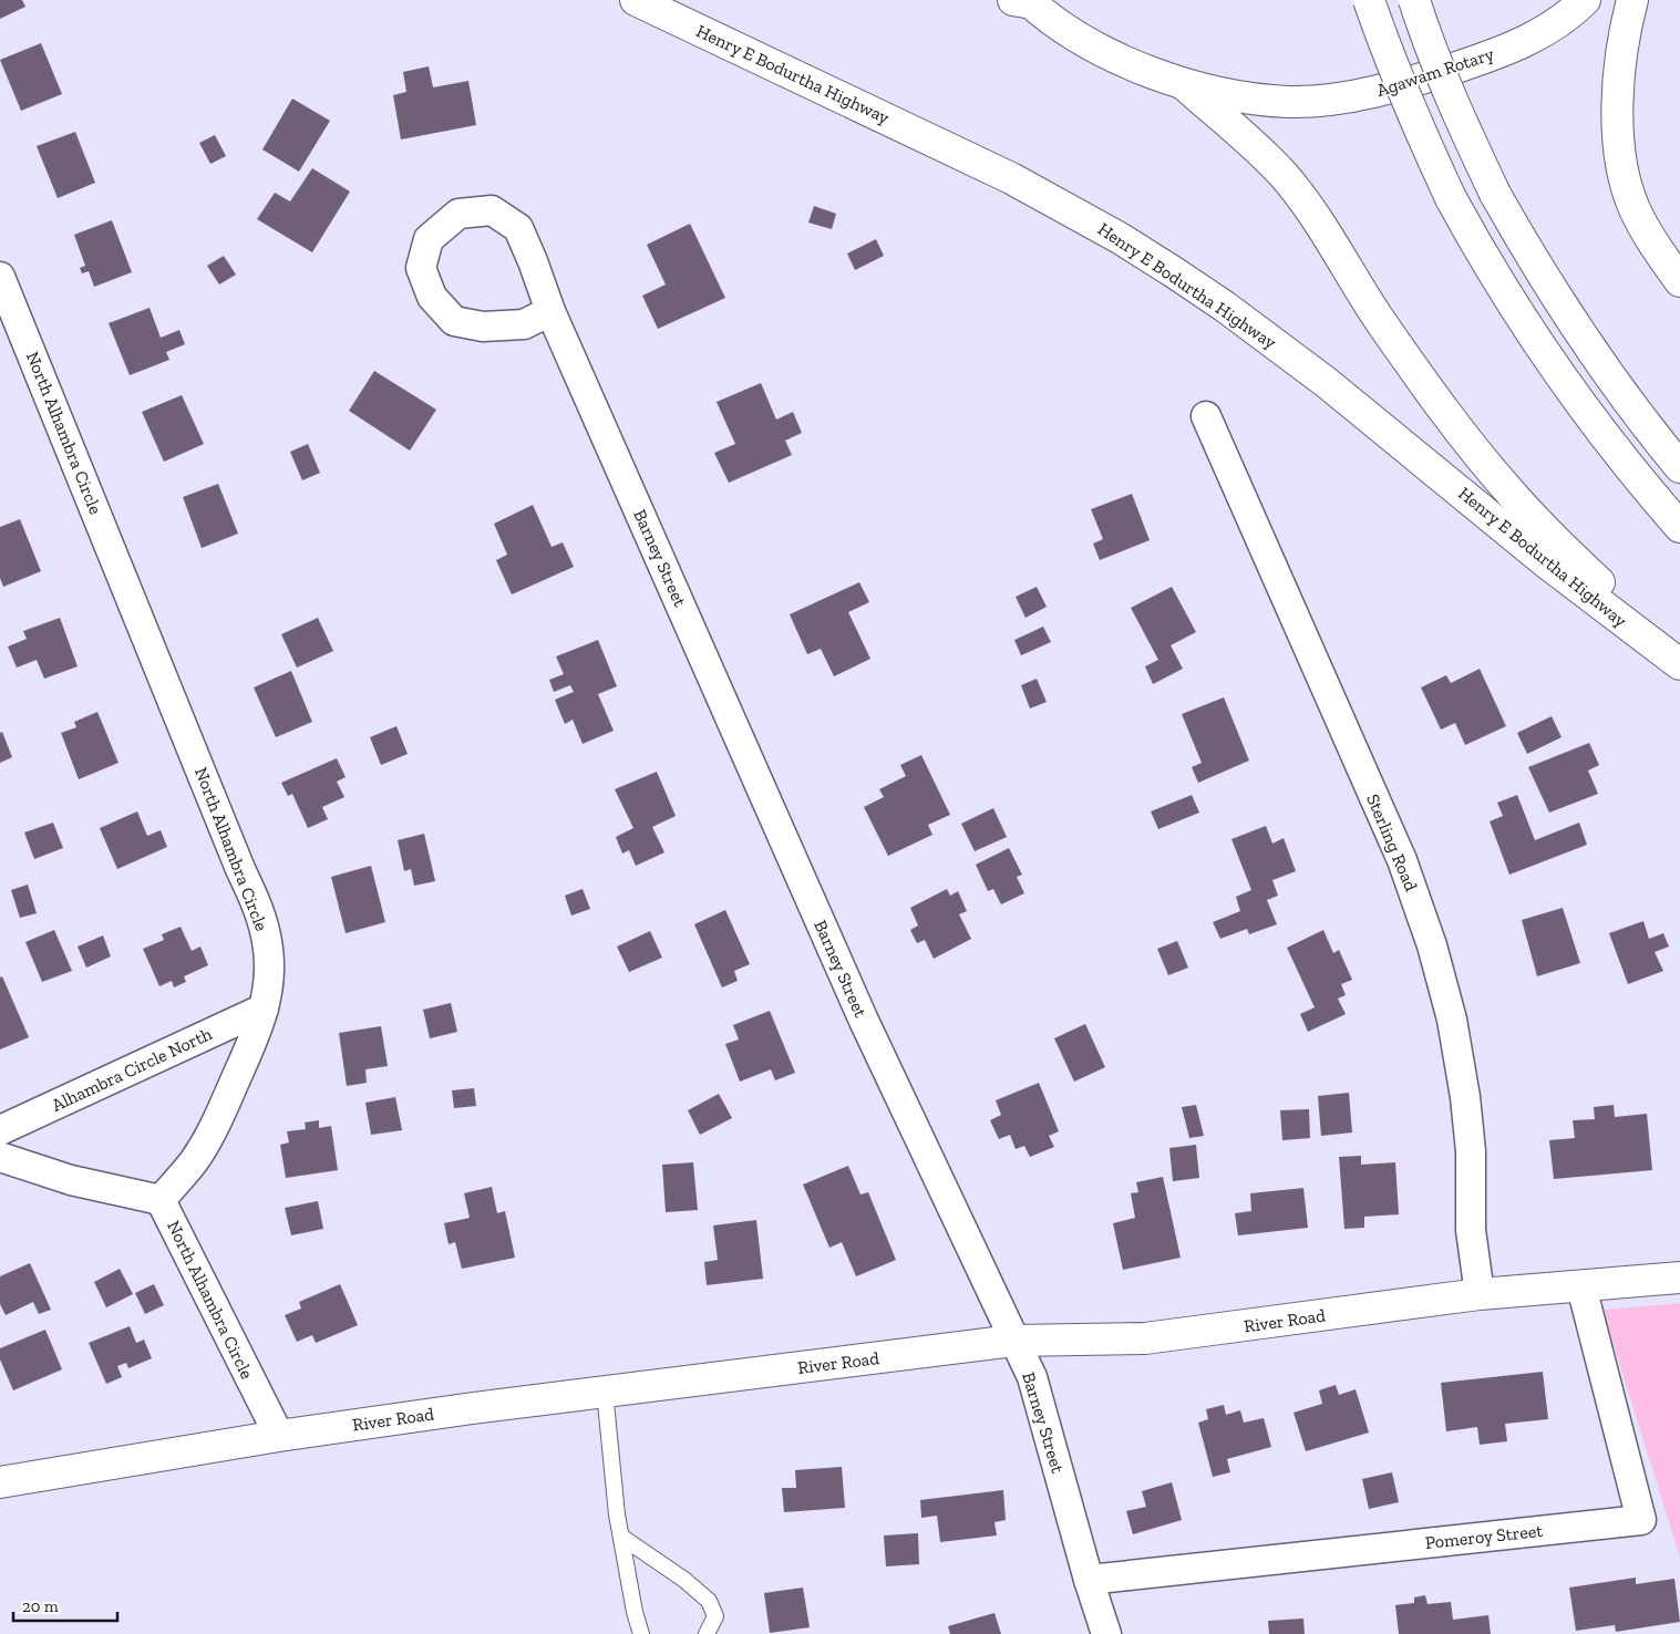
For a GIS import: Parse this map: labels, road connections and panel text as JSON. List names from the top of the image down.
{
  "streets": {
    "main road": ["Agawam Rotary", "Henry E Bodurtha Highway", "River Road"],
    "street": [
      "North Alhambra Circle",
      "Barney Street",
      "Sterling Road",
      "Alhambra Circle North",
      "Pomeroy Street"
    ]
  },
  "crossings": [
    ["North Alhambra Circle", "Alhambra Circle North"],
    ["North Alhambra Circle", "River Road"],
    ["Barney Street", "River Road"],
    ["Barney Street", "Pomeroy Street"],
    ["Sterling Road", "River Road"],
    ["River Road", "Pomeroy Street"]
  ],
  "scale_bar": "20 m"
}
